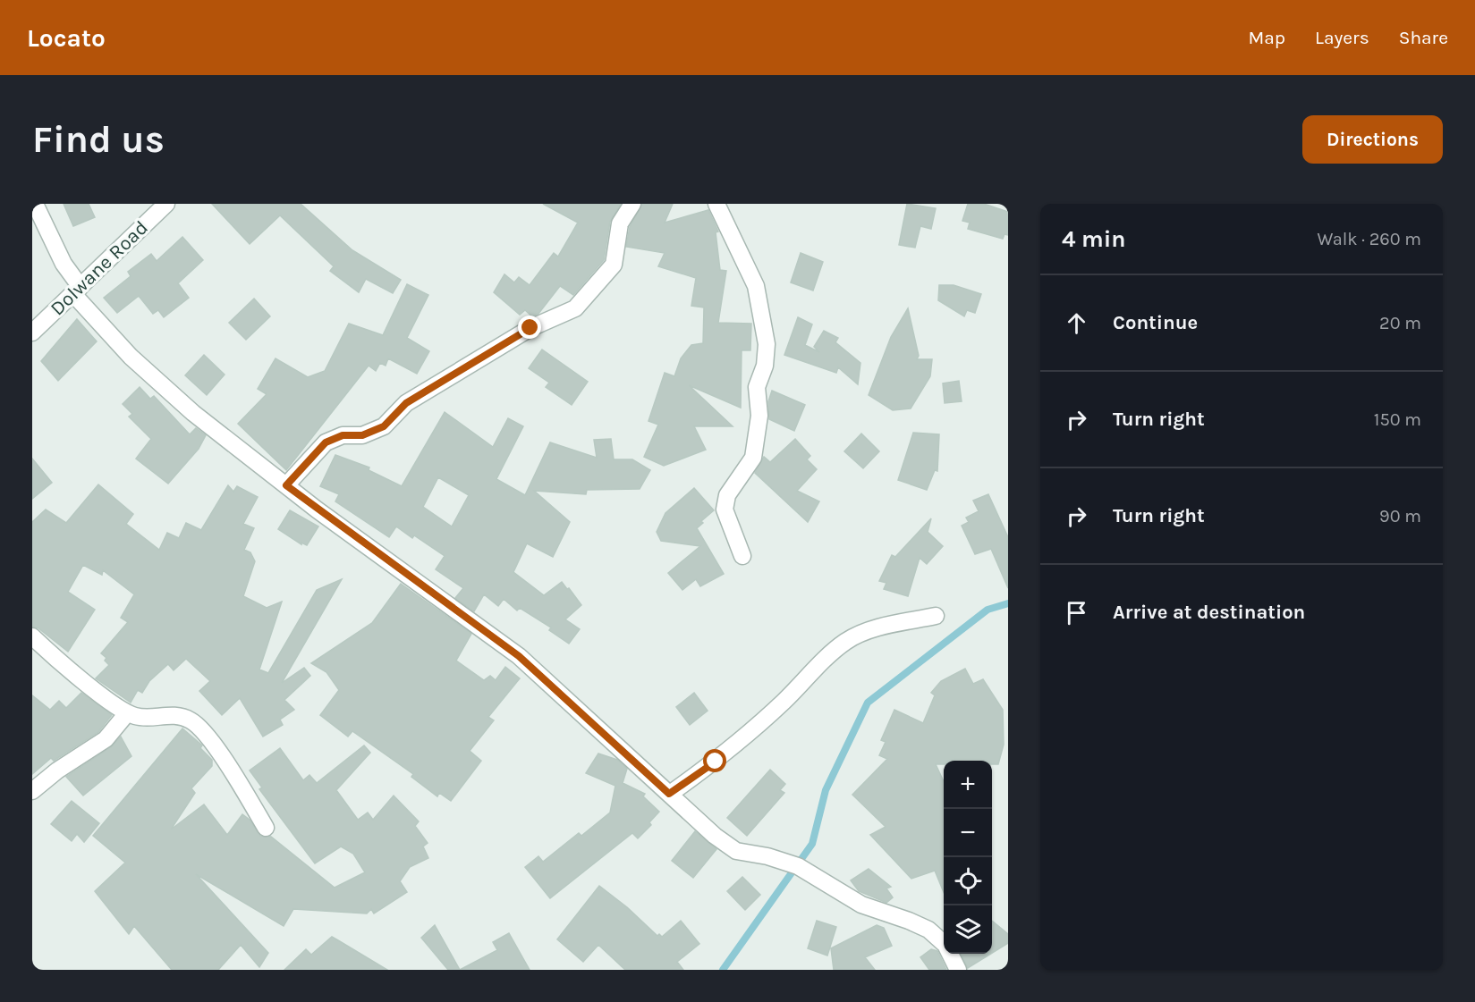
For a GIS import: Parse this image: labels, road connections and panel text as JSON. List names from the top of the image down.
{
  "streets": {
    "street": ["Dolwane Road"]
  },
  "page": {
    "header": "Locato",
    "nav": ["Map", "Layers", "Share"],
    "buttons": "Directions",
    "title": "Find us",
    "heading": ["4 min", "Walk · 260 m"],
    "list": [
      ["Continue", "20 m"],
      ["Turn right", "150 m"],
      ["Turn right", "90 m"],
      "Arrive at destination"
    ],
    "map_buttons": ["+", "−"]
  }
}
